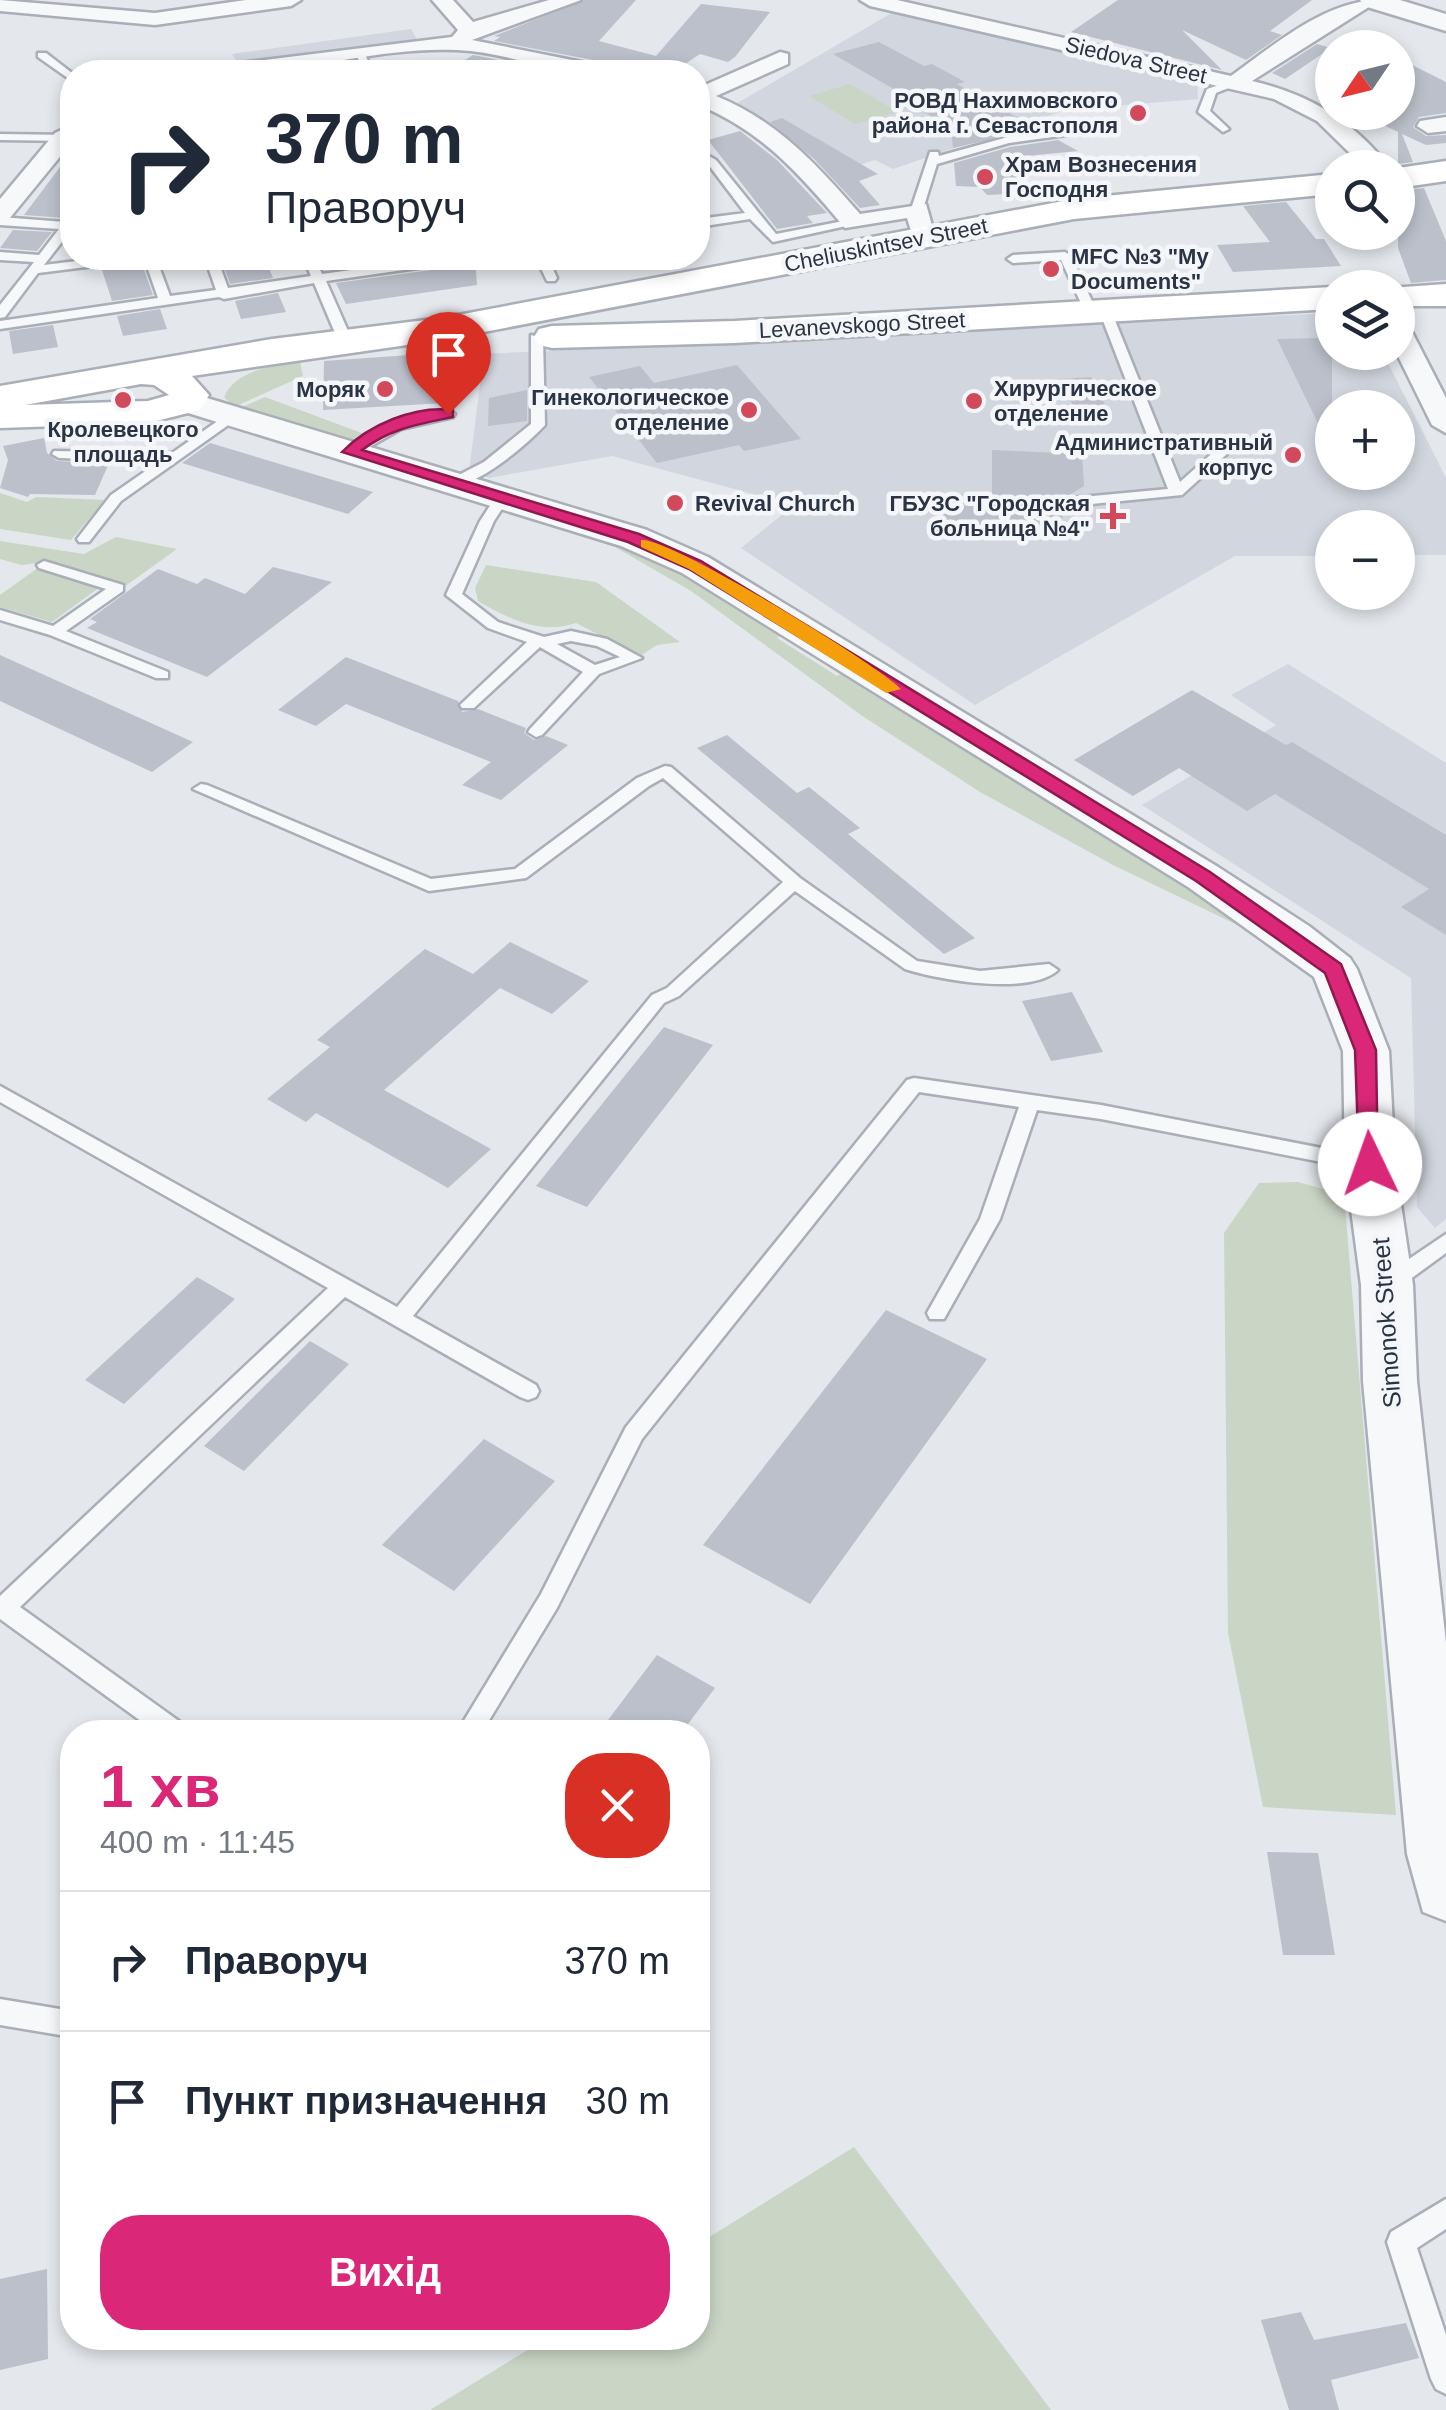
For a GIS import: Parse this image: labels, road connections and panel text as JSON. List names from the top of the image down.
{
  "streets": {
    "main road": ["Cheliuskintsev Street", "Levanevskogo Street"],
    "street": ["Siedova Street", "Simonok Street"]
  },
  "crossings": [
    ["Cheliuskintsev Street", "Levanevskogo Street"],
    ["Levanevskogo Street", "Simonok Street"]
  ],
  "places": {
    "other": [
      "РОВД Нахимовского района г. Севастополя",
      "Храм Вознесения Господня",
      "MFC №3 \"My Documents\"",
      "Моряк",
      "Кролевецкого площадь",
      "Хирургическое отделение",
      "Гинекологическое отделение",
      "Административный корпус",
      "Revival Church"
    ],
    "health": ["ГБУЗС \"Городская больница №4\""]
  },
  "north": "bottom left",
  "page": {
    "map_buttons": ["+", "−"],
    "turn": ["370 m", "Праворуч"],
    "heading": ["1 хв", "400 m · 11:45"],
    "list": [
      {
        "name": "Праворуч",
        "value": "370 m"
      },
      {
        "name": "Пункт призначення",
        "value": "30 m"
      }
    ],
    "buttons": "Вихід"
  }
}
